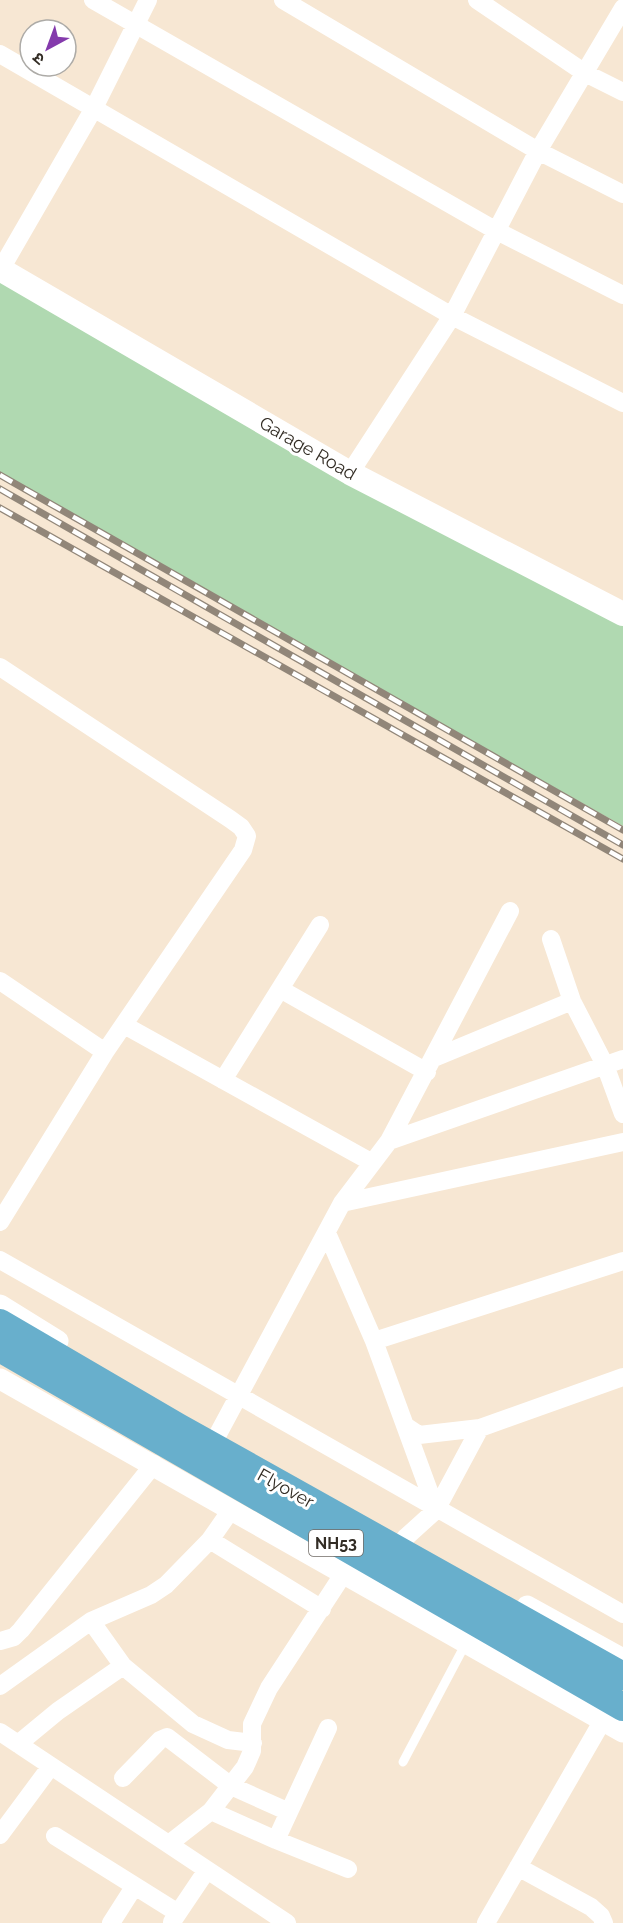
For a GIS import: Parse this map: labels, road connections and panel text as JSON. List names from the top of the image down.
{
  "streets": {
    "highway": ["Flyover", "NH53"],
    "main road": ["Garage Road"]
  },
  "crossings": [
    ["Flyover", "NH53"]
  ],
  "north": "bottom left"
}
